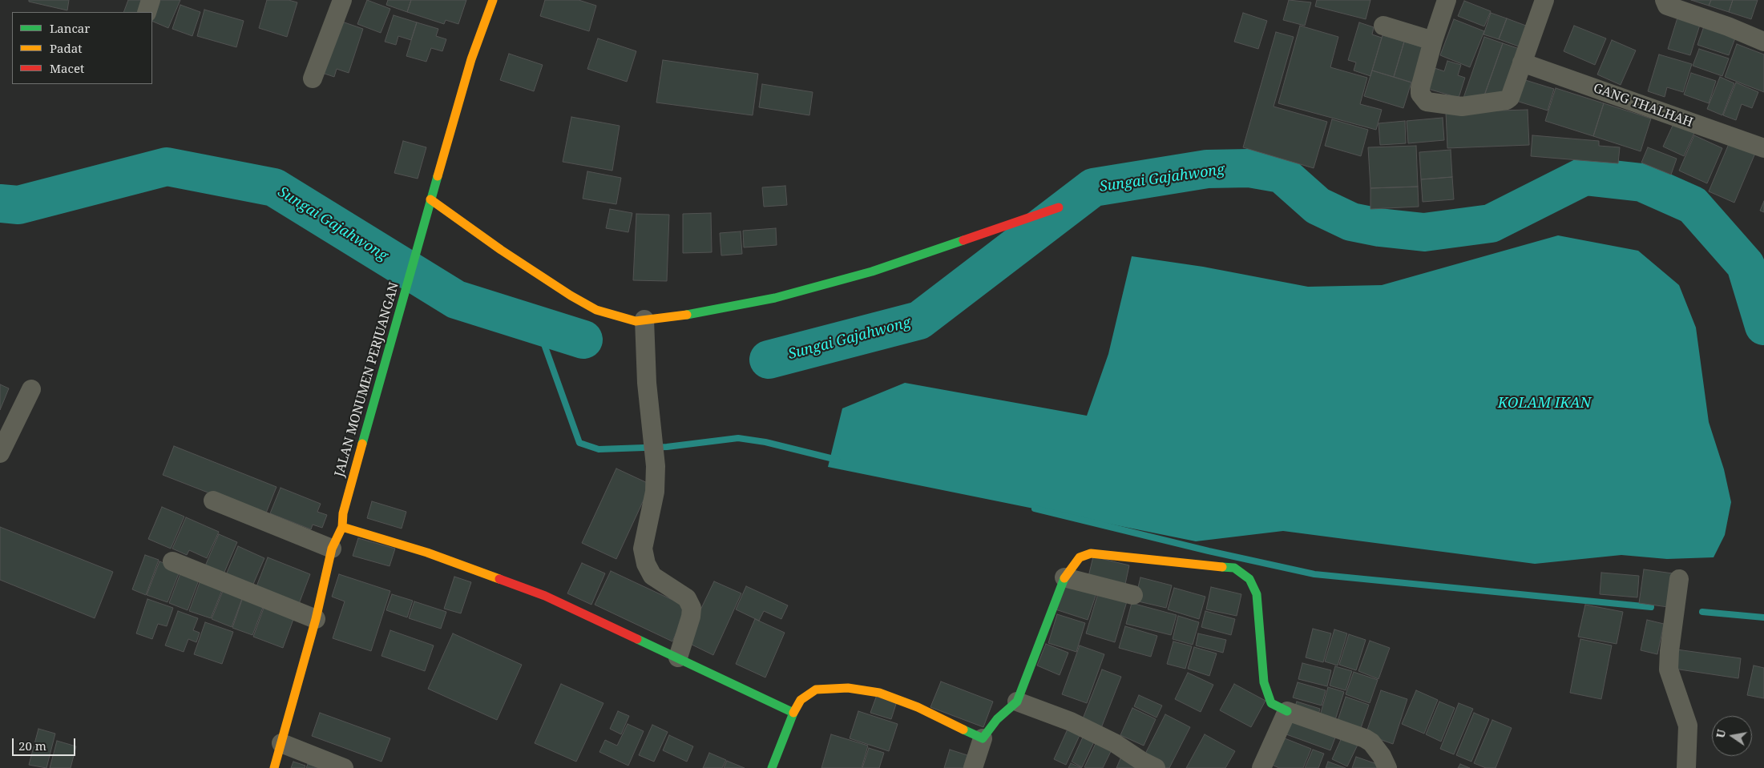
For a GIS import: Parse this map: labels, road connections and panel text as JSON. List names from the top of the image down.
{
  "streets": {
    "street": ["GANG THALHAH", "JALAN MONUMEN PERJUANGAN"]
  },
  "water": ["Sungai Gajahwong", "KOLAM IKAN"],
  "legend": ["Lancar", "Padat", "Macet"],
  "scale_bar": "20 m",
  "north": "left"
}
